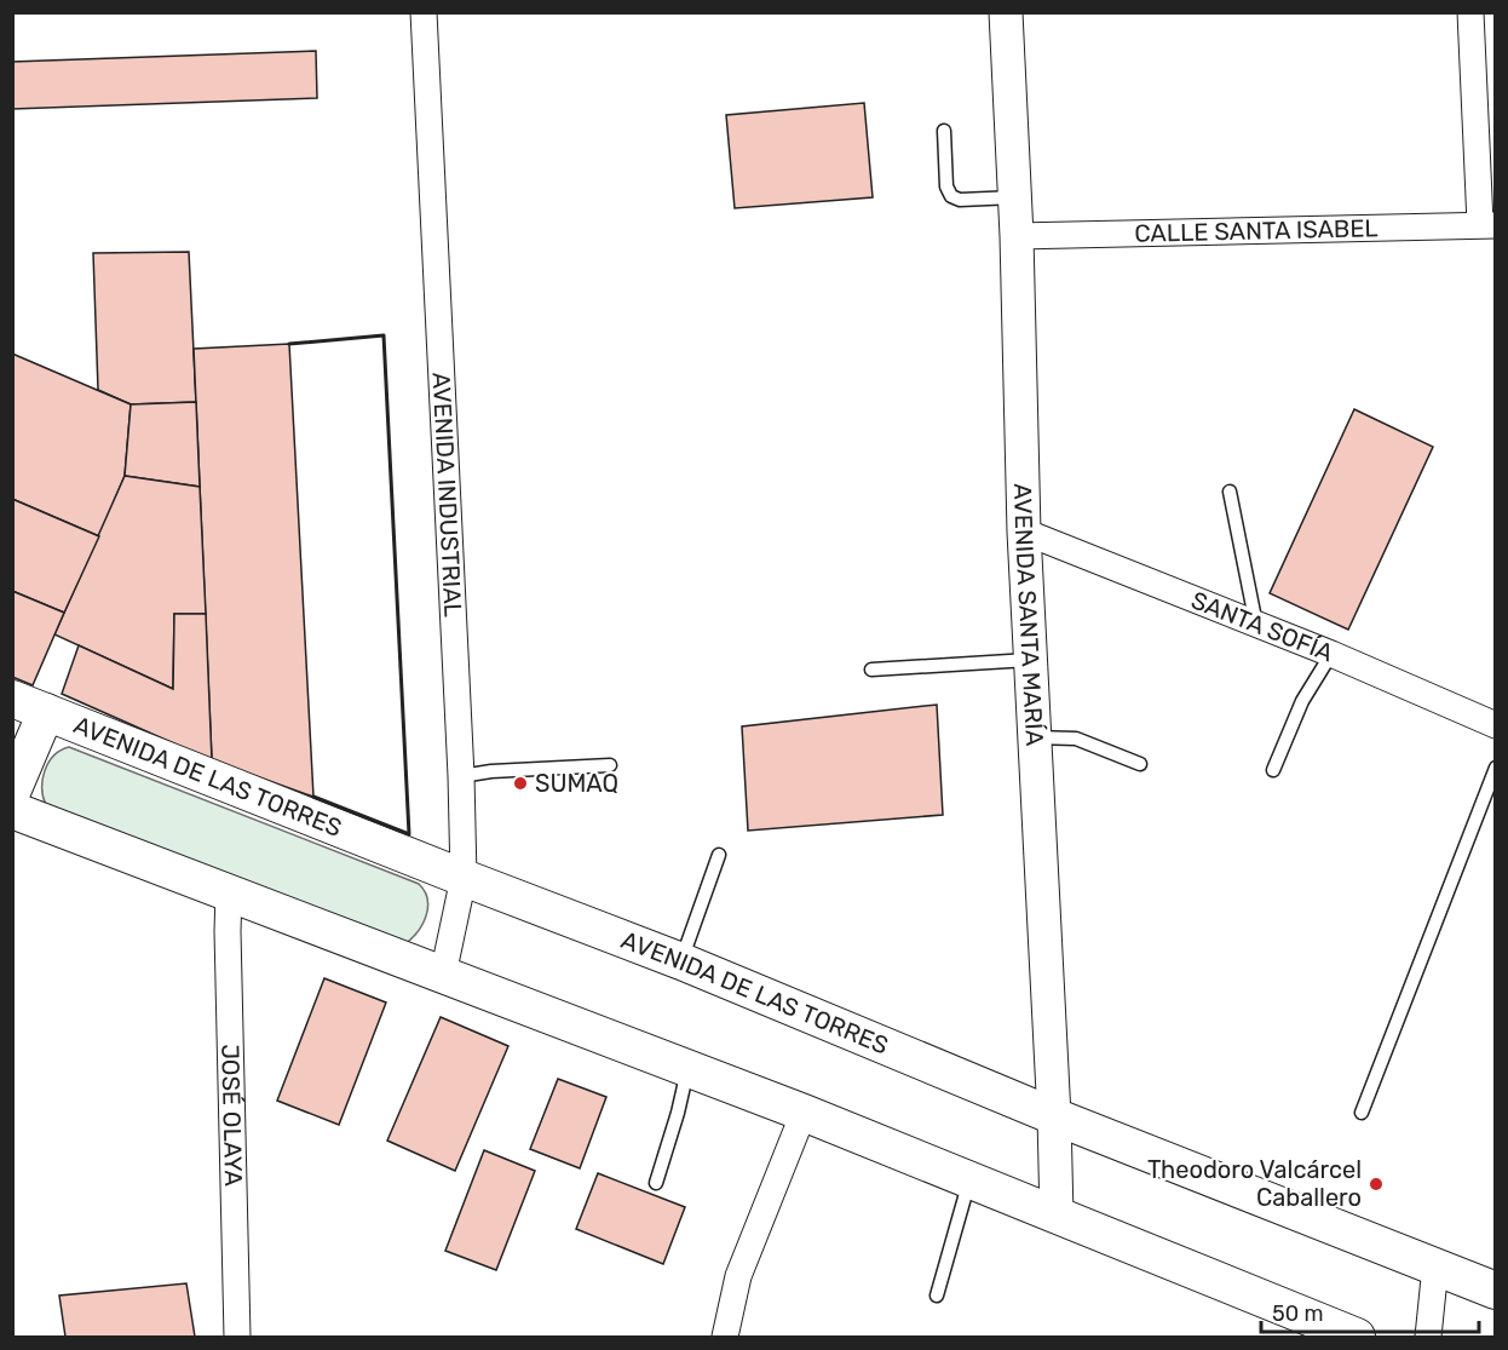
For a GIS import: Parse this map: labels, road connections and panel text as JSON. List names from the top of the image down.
{
  "streets": {
    "main road": ["AVENIDA DE LAS TORRES"],
    "street": [
      "CALLE SANTA ISABEL",
      "AVENIDA INDUSTRIAL",
      "AVENIDA SANTA MARÍA",
      "SANTA SOFÍA",
      "JOSÉ OLAYA"
    ]
  },
  "crossings": [
    ["CALLE SANTA ISABEL", "AVENIDA SANTA MARÍA"],
    ["AVENIDA INDUSTRIAL", "AVENIDA DE LAS TORRES"],
    ["AVENIDA SANTA MARÍA", "SANTA SOFÍA"],
    ["AVENIDA SANTA MARÍA", "AVENIDA DE LAS TORRES"]
  ],
  "places": ["SUMAQ", "Theodoro Valcárcel Caballero"],
  "scale_bar": "50 m"
}
